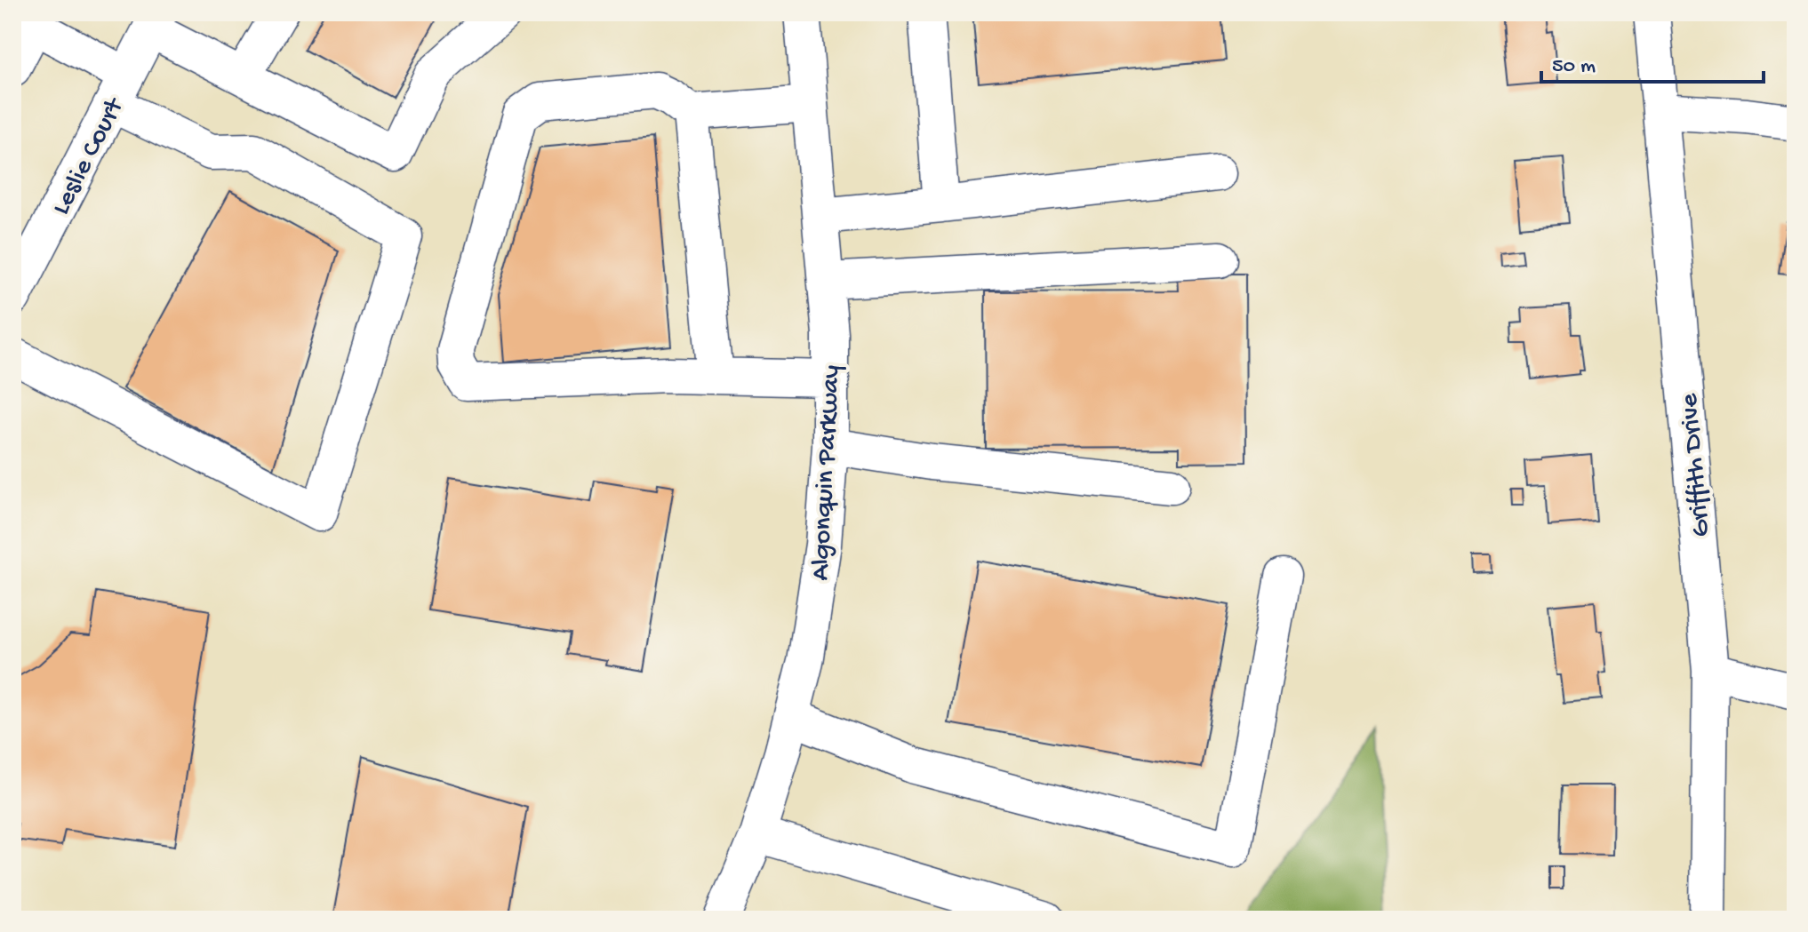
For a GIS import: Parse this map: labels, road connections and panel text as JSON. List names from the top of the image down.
{
  "streets": {
    "street": ["Leslie Court", "Griffith Drive", "Algonquin Parkway"]
  },
  "scale_bar": "50 m"
}
